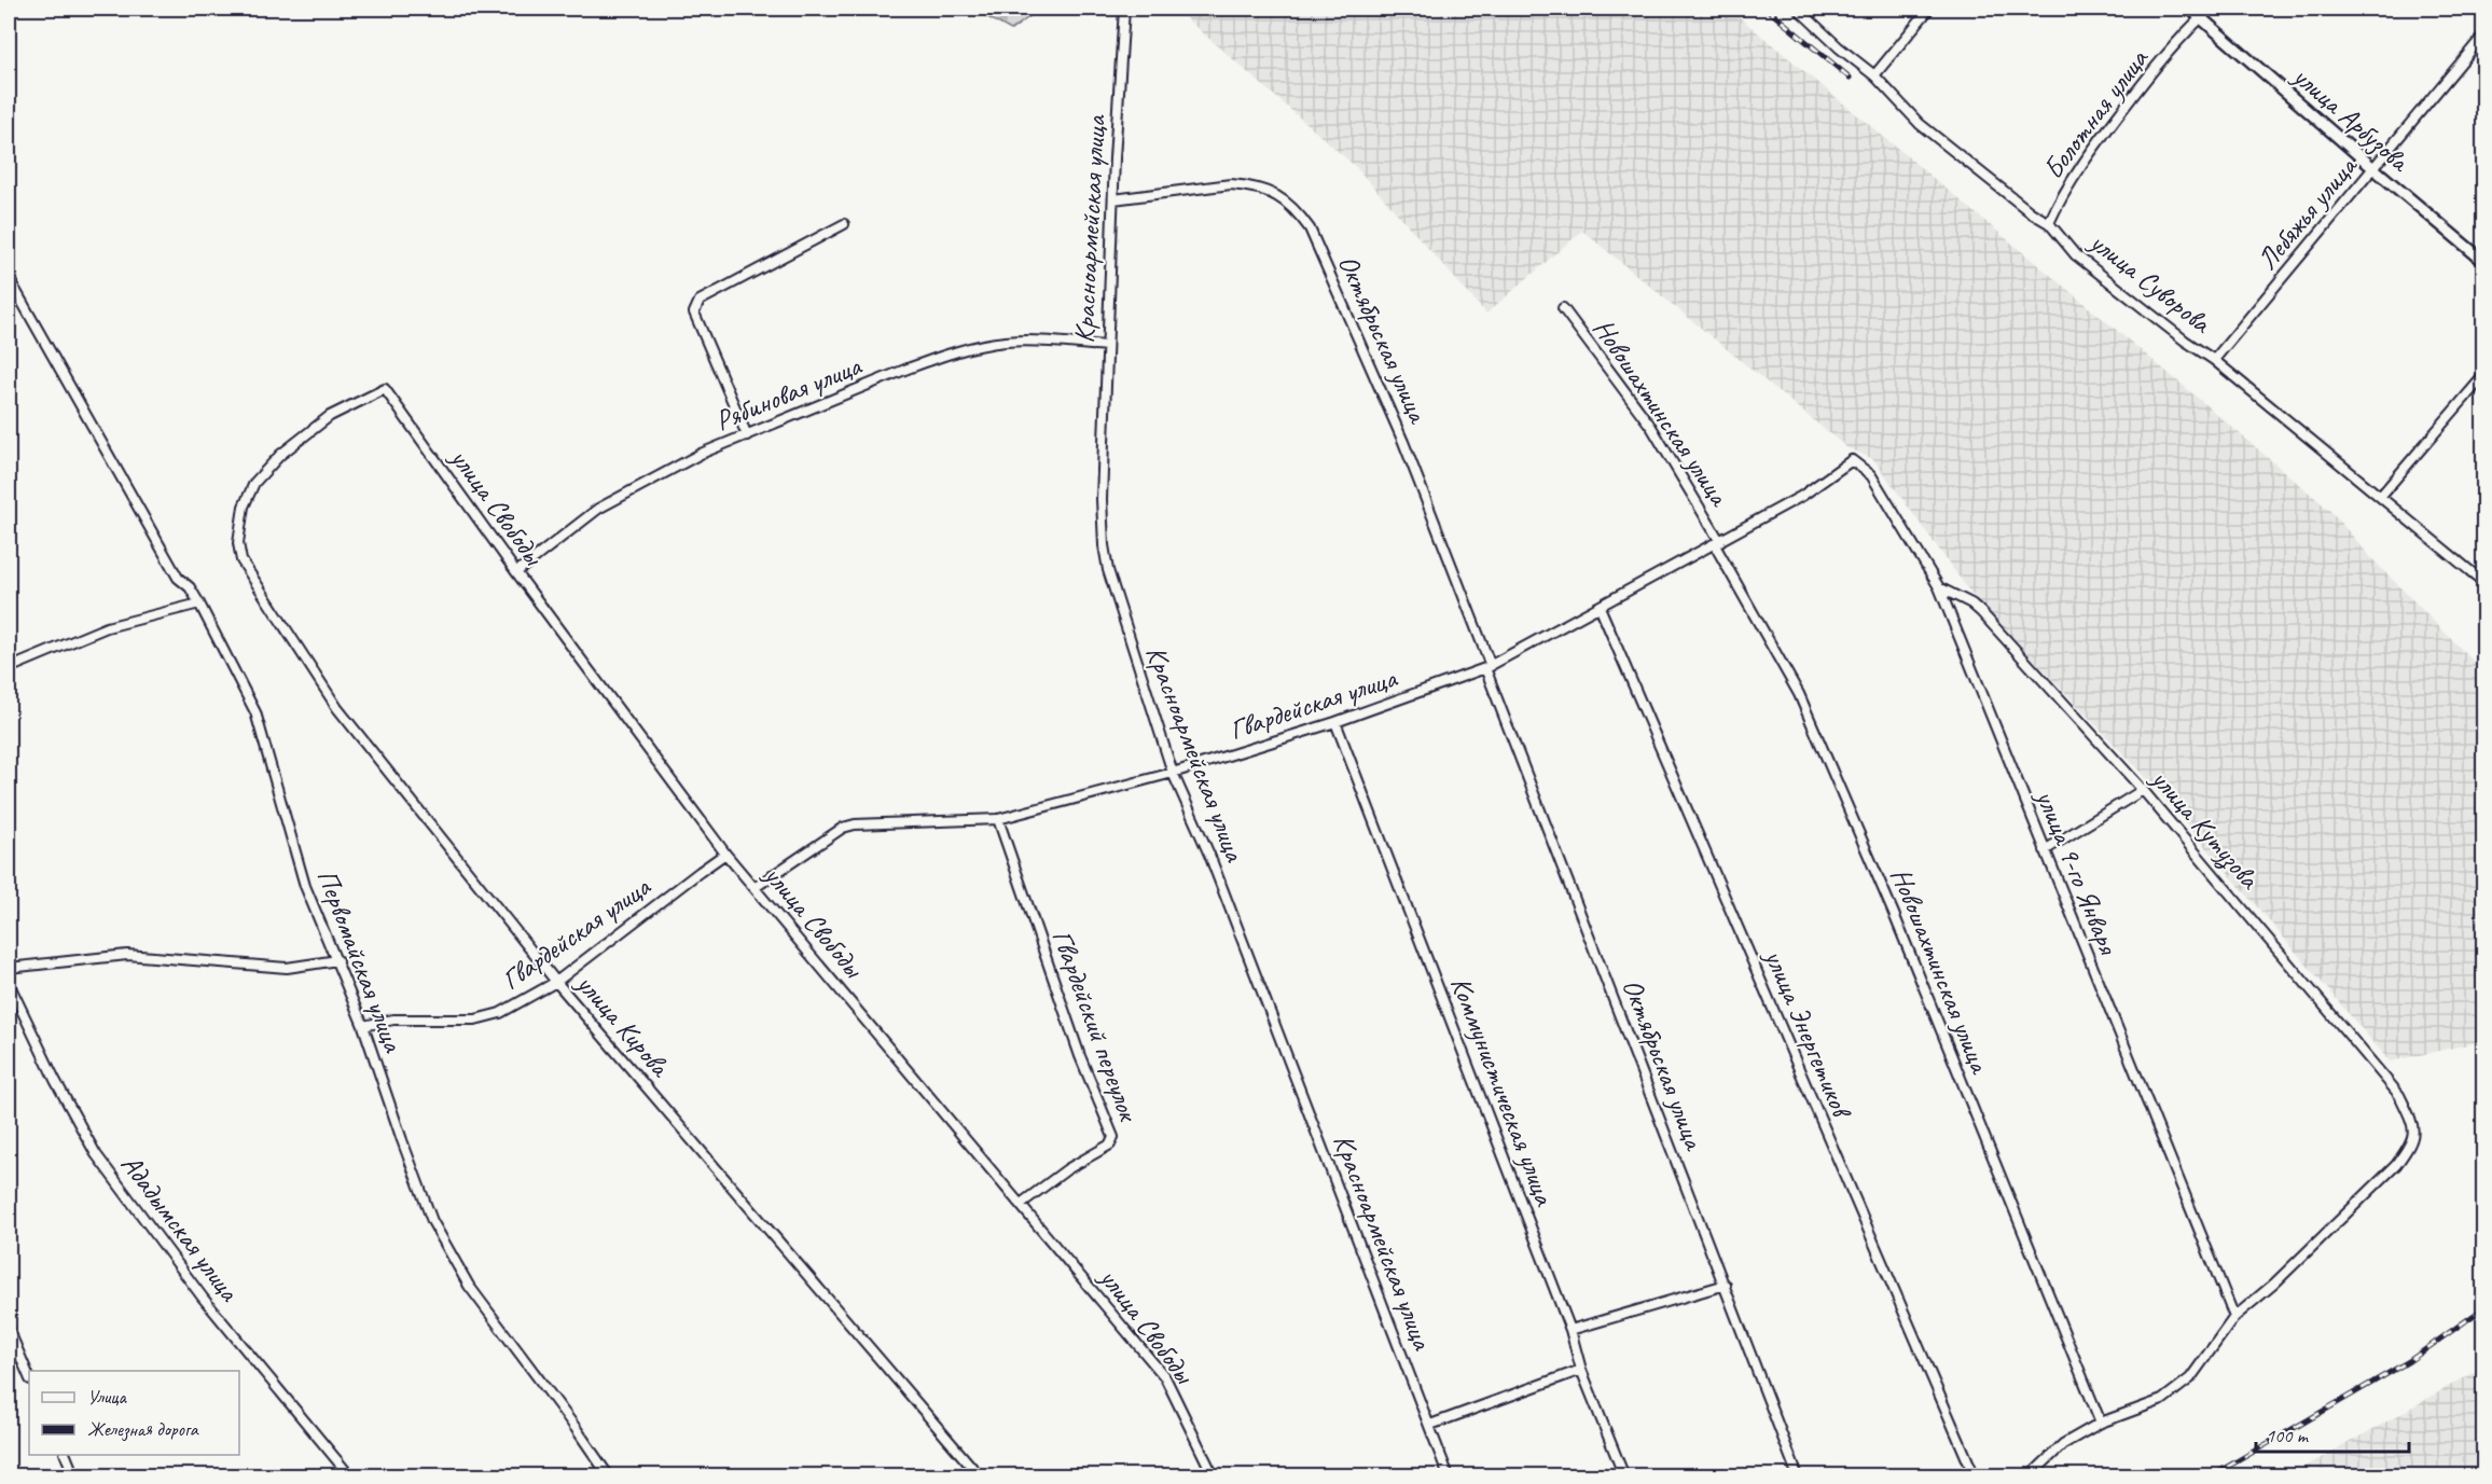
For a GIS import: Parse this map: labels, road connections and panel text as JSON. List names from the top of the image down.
{
  "streets": {
    "street": [
      "Болотная улица",
      "улица Арбузова",
      "Лебяжья улица",
      "Красноармейская улица",
      "улица Суворова",
      "Октябрьская улица",
      "Рябиновая улица",
      "Новошахтинская улица",
      "улица Свободы",
      "Гвардейская улица",
      "улица Кутузова",
      "улица 9-го Января",
      "Первомайская улица",
      "улица Кирова",
      "Гвардейский переулок",
      "улица Энергетиков",
      "Коммунистическая улица",
      "Ададымская улица"
    ]
  },
  "crossings": [
    ["Болотная улица", "улица Арбузова"],
    ["Болотная улица", "улица Суворова"],
    ["улица Арбузова", "Лебяжья улица"],
    ["Лебяжья улица", "улица Суворова"],
    ["Красноармейская улица", "Октябрьская улица"],
    ["Красноармейская улица", "Рябиновая улица"],
    ["Красноармейская улица", "Гвардейская улица"],
    ["Октябрьская улица", "Гвардейская улица"],
    ["Рябиновая улица", "улица Свободы"],
    ["Новошахтинская улица", "Гвардейская улица"],
    ["улица Свободы", "Гвардейская улица"],
    ["улица Свободы", "улица Кирова"],
    ["улица Свободы", "Гвардейский переулок"],
    ["Гвардейская улица", "улица 9-го Января"],
    ["Гвардейская улица", "Первомайская улица"],
    ["Гвардейская улица", "улица Кирова"],
    ["Гвардейская улица", "Гвардейский переулок"],
    ["Гвардейская улица", "улица Энергетиков"],
    ["Гвардейская улица", "Коммунистическая улица"],
    ["улица Кутузова", "улица 9-го Января"]
  ],
  "legend": ["Улица", "Железная дорога"],
  "scale_bar": "100 m"
}
